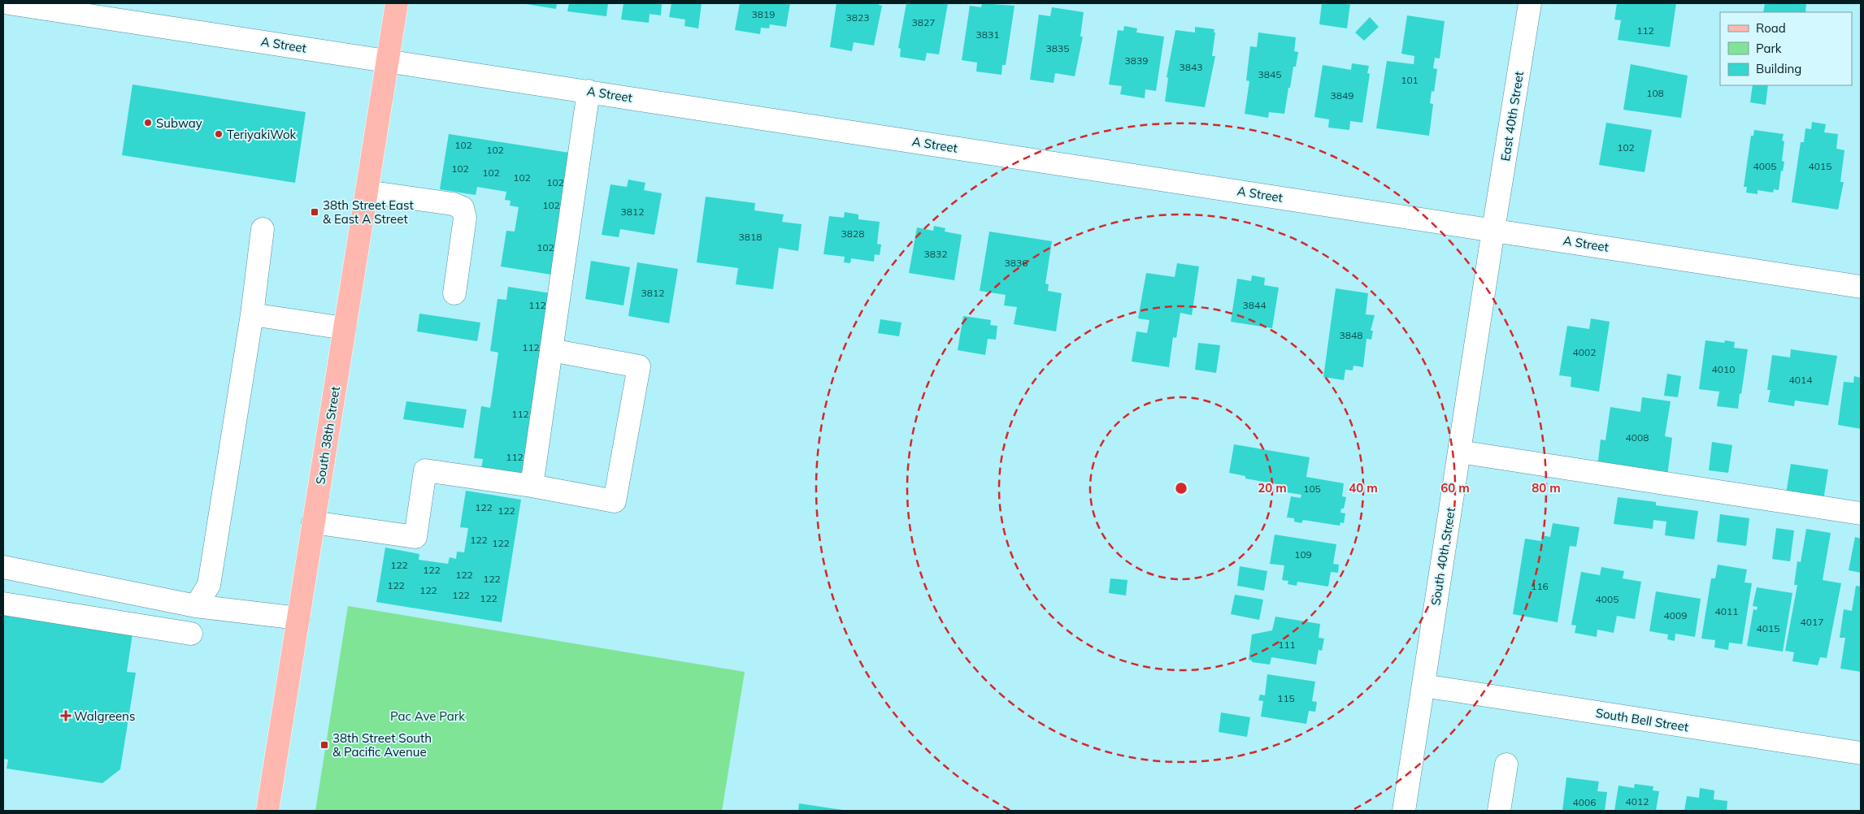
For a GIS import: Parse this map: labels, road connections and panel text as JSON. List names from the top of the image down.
{
  "streets": {
    "main road": ["South 38th Street"],
    "street": [
      "A Street",
      "East 40th Street",
      "South 40th Street",
      "South Bell Street"
    ]
  },
  "crossings": [
    ["A Street", "East 40th Street"],
    ["A Street", "South 38th Street"],
    ["A Street", "South 40th Street"],
    ["East 40th Street", "South 40th Street"],
    ["South 40th Street", "South Bell Street"]
  ],
  "parks": ["Pac Ave Park"],
  "places": {
    "other": ["Subway", "TeriyakiWok"],
    "transit": ["38th Street East & East A Street", "38th Street South & Pacific Avenue"],
    "health": ["Walgreens"]
  },
  "house_numbers": [
    "3819",
    "3823",
    "3827",
    "112",
    "3831",
    "3835",
    "3839",
    "3843",
    "3845",
    "101",
    "108",
    "3849",
    "102",
    "102",
    "102",
    "4005",
    "4015",
    "102",
    "102",
    "102",
    "102",
    "102",
    "3812",
    "3828",
    "3818",
    "102",
    "3832",
    "3836",
    "3812",
    "112",
    "3844",
    "3848",
    "112",
    "4002",
    "4010",
    "4014",
    "112",
    "4008",
    "112",
    "105",
    "122",
    "122",
    "122",
    "122",
    "109",
    "122",
    "122",
    "122",
    "122",
    "122",
    "116",
    "122",
    "122",
    "122",
    "4005",
    "4011",
    "4009",
    "4017",
    "4015",
    "111",
    "115",
    "4012",
    "4006"
  ],
  "legend": ["Road", "Park", "Building"],
  "rings": [
    "20 m",
    "40 m",
    "60 m",
    "80 m"
  ]
}
